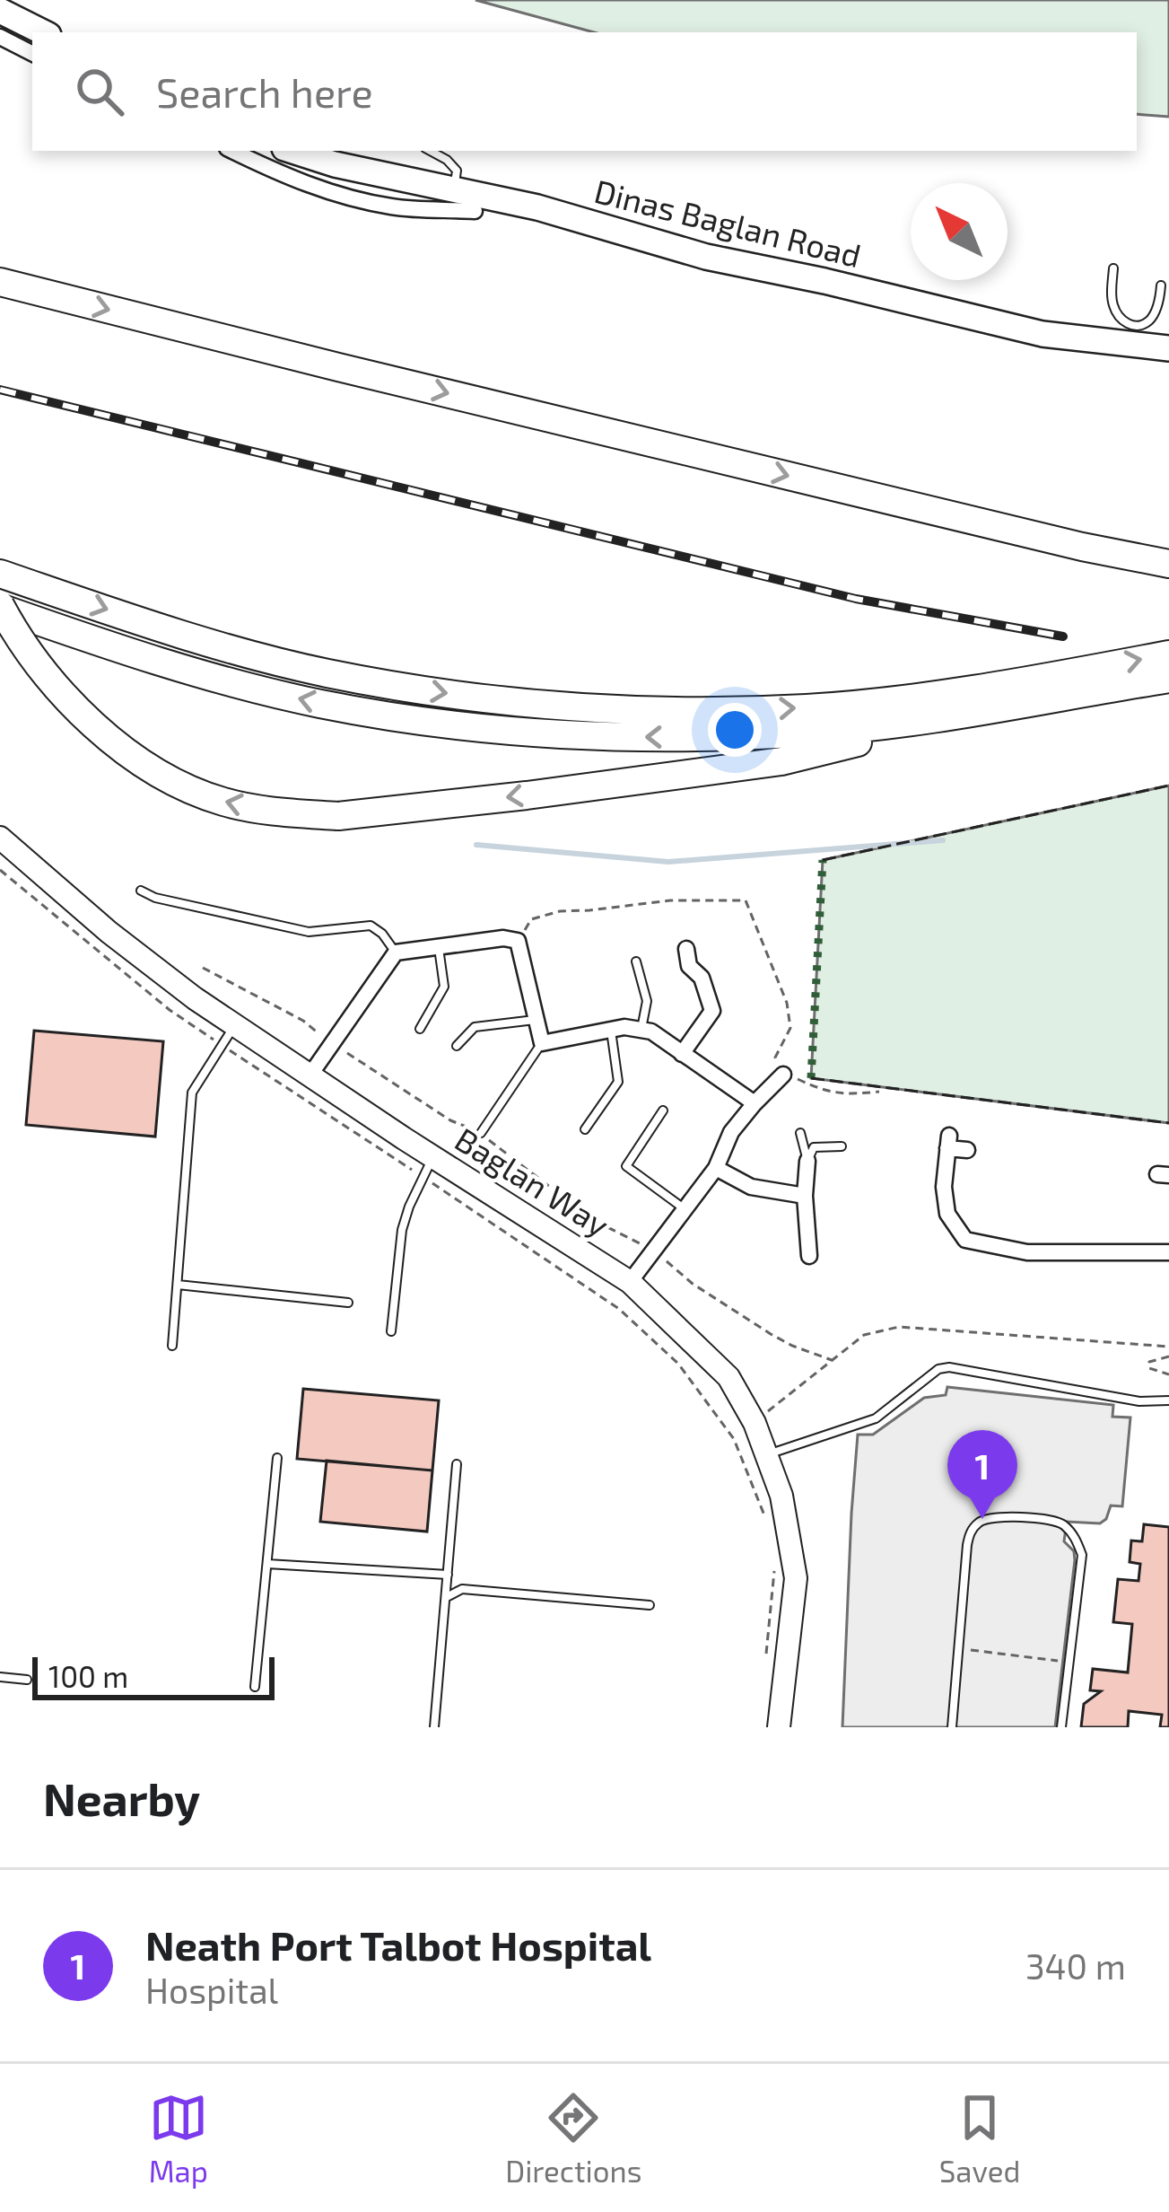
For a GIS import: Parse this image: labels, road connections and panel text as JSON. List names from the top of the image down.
{
  "streets": {
    "main road": ["Dinas Baglan Road"],
    "street": ["Baglan Way"]
  },
  "scale_bar": "100 m",
  "north": "top left",
  "page": {
    "search": "Search here",
    "pins": "1",
    "scale": "100 m",
    "heading": "Nearby",
    "list": [
      {
        "mark": "1",
        "name": "Neath Port Talbot Hospital",
        "note": "Hospital",
        "value": "340 m"
      }
    ],
    "nav": ["Map", "Directions", "Saved"]
  }
}
